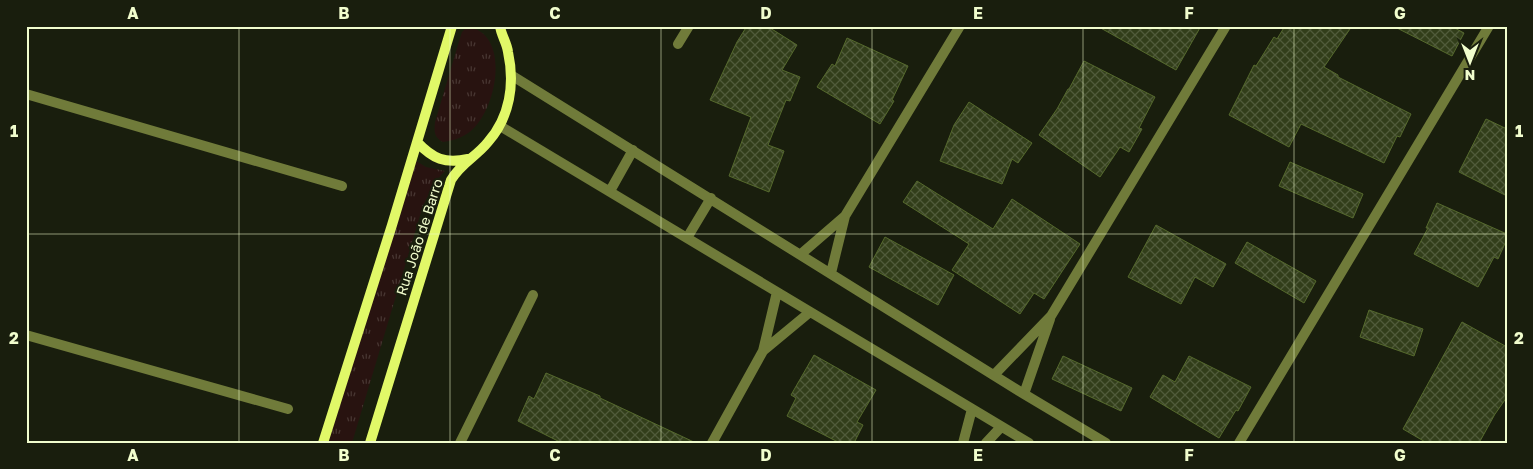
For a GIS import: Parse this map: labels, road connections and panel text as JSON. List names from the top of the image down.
{
  "streets": {
    "street": ["Rua João de Barro"]
  },
  "north": "bottom",
  "grid": {
    "columns": [
      "A",
      "B",
      "C",
      "D",
      "E",
      "F",
      "G"
    ],
    "rows": ["1", "2"]
  }
}
